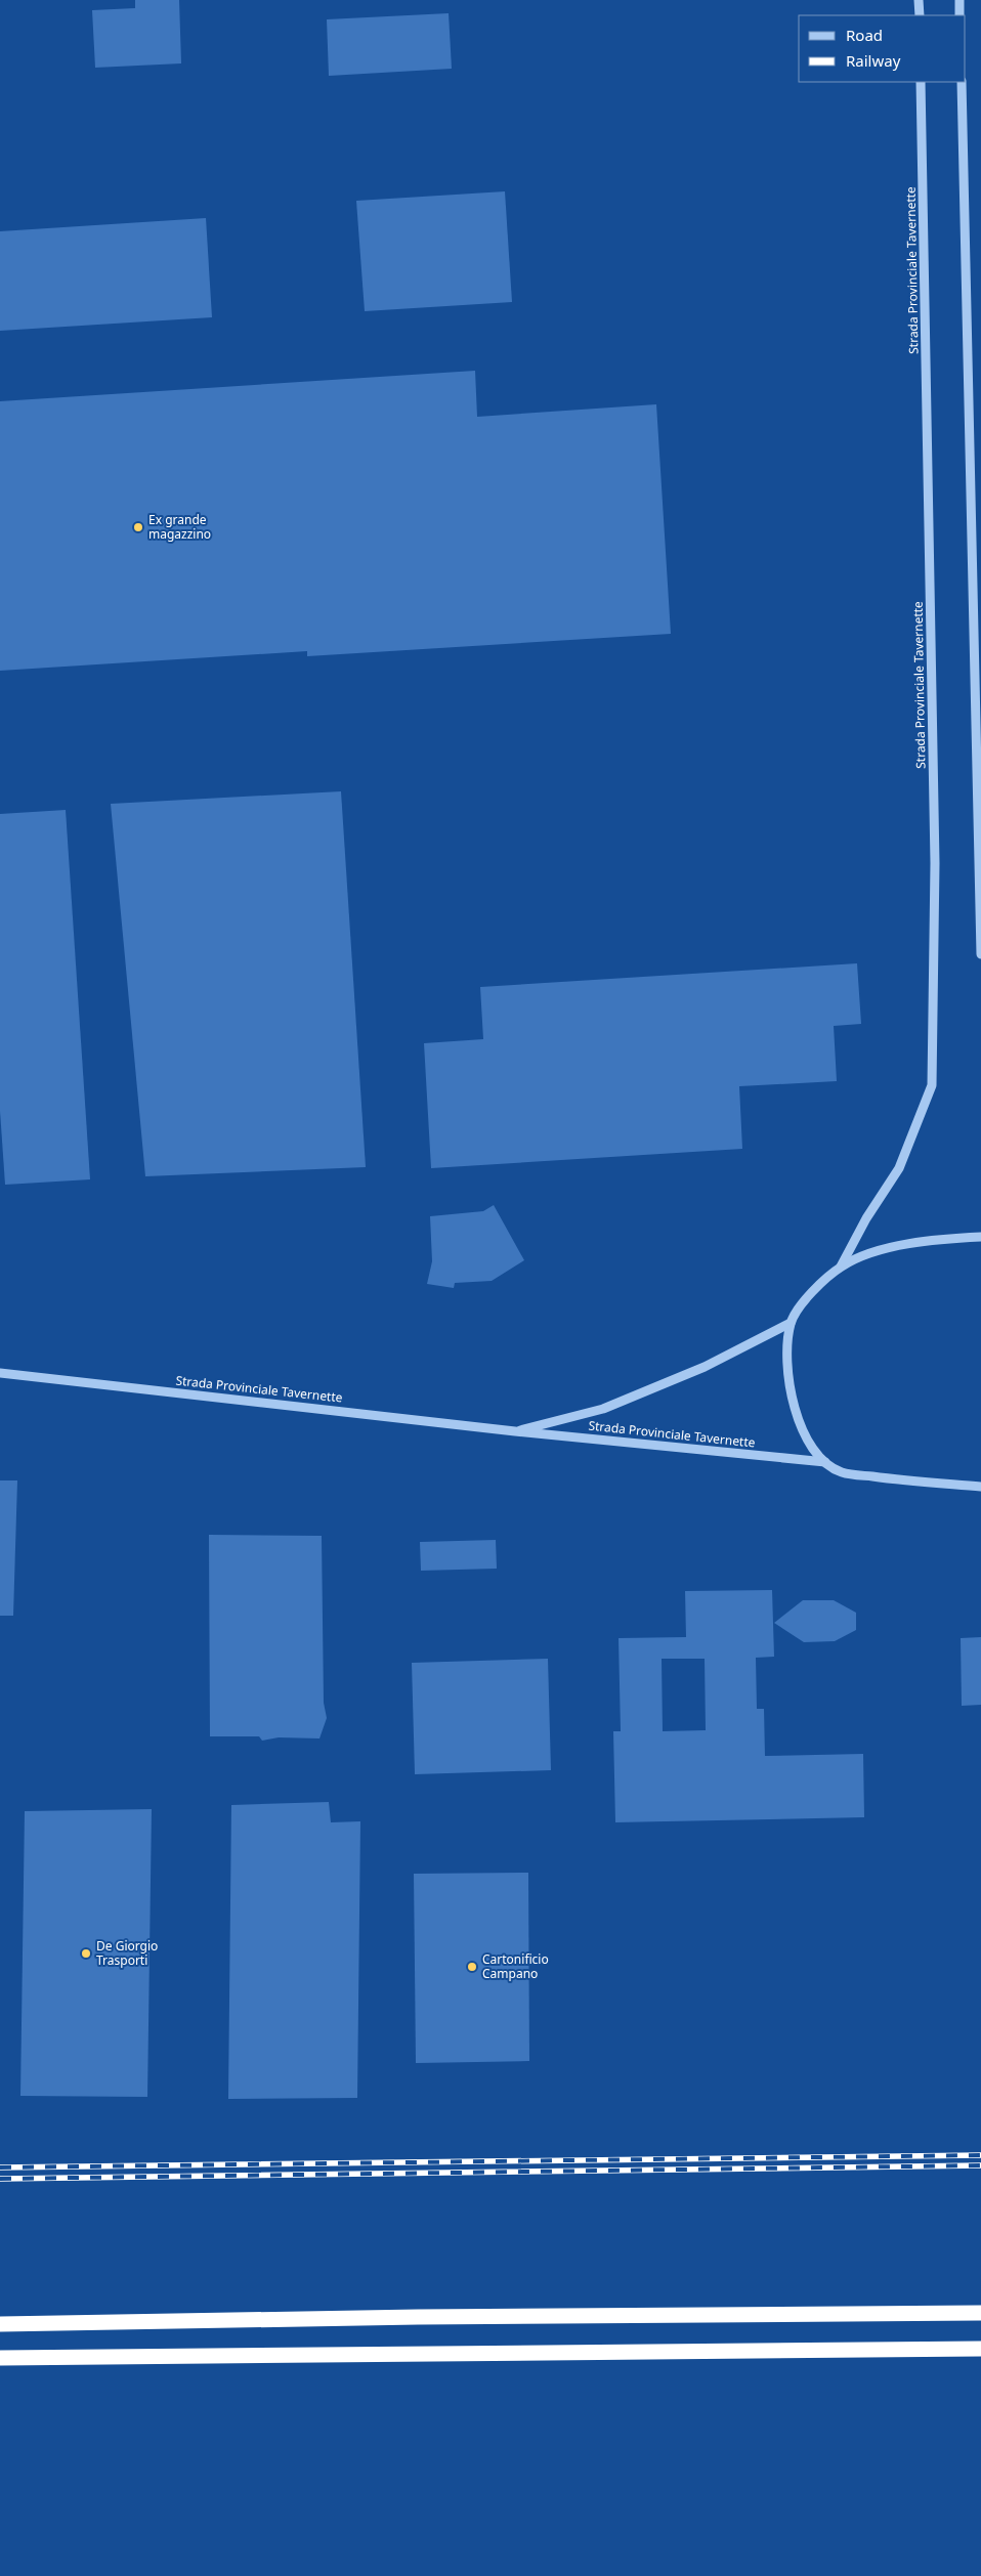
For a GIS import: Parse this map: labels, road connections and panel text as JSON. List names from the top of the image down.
{
  "streets": {
    "street": ["Strada Provinciale Tavernette"]
  },
  "places": ["Ex grande magazzino", "De Giorgio Trasporti", "Cartonificio Campano"],
  "legend": ["Road", "Railway"]
}
